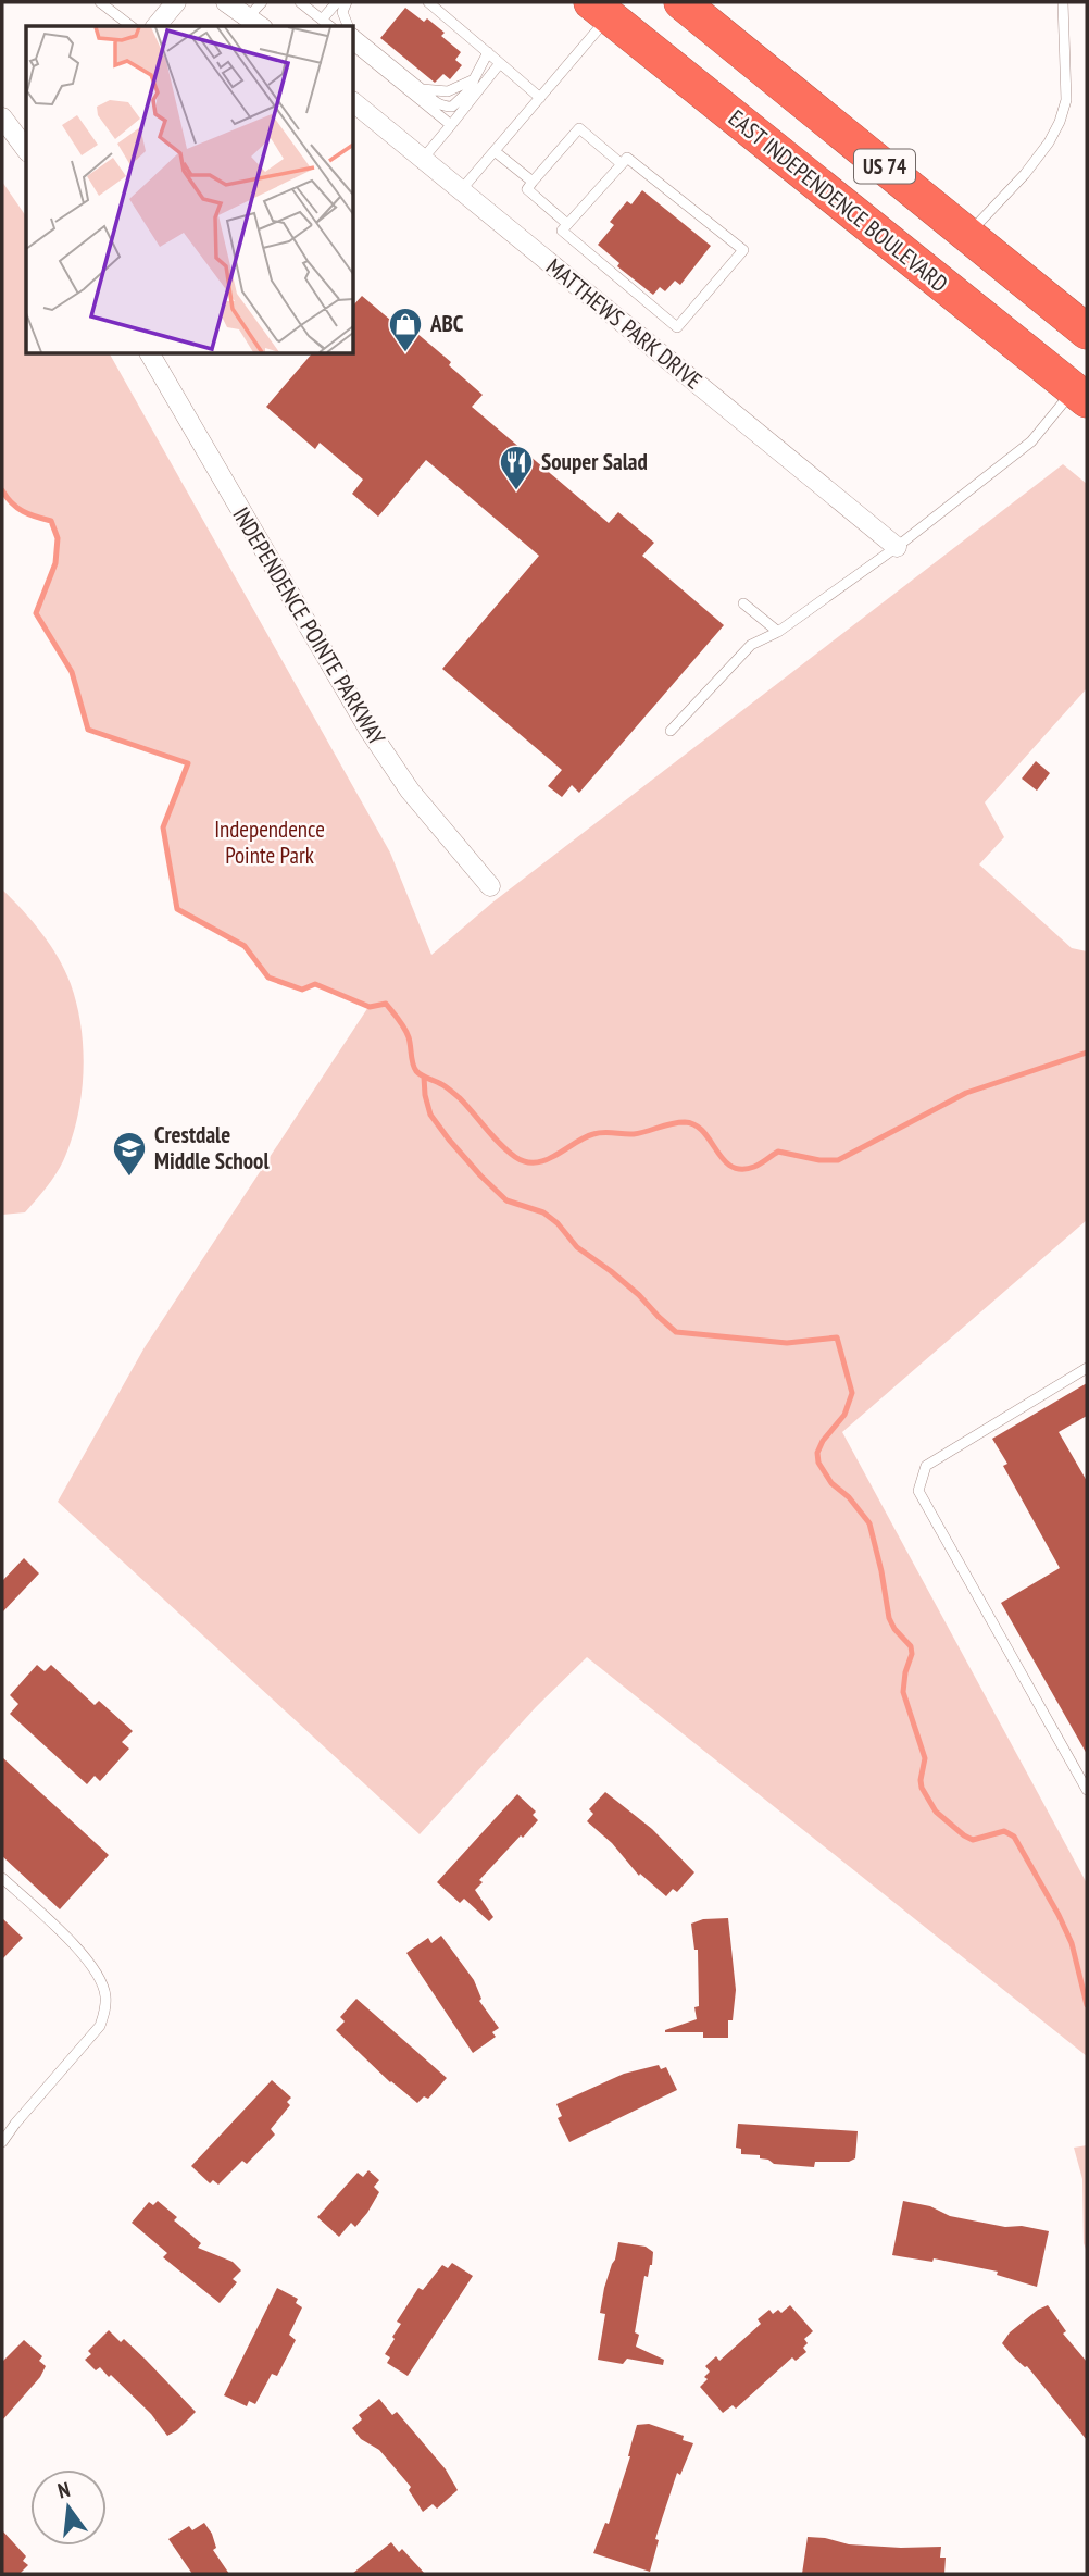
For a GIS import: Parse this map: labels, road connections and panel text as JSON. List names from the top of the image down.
{
  "streets": {
    "highway": ["US 74", "EAST INDEPENDENCE BOULEVARD"],
    "street": ["MATTHEWS PARK DRIVE", "INDEPENDENCE POINTE PARKWAY"]
  },
  "parks": ["Independence Pointe Park"],
  "places": {
    "shop": ["ABC"],
    "restaurant": ["Souper Salad"],
    "school or university": ["Crestdale Middle School"]
  },
  "north": "top"
}
